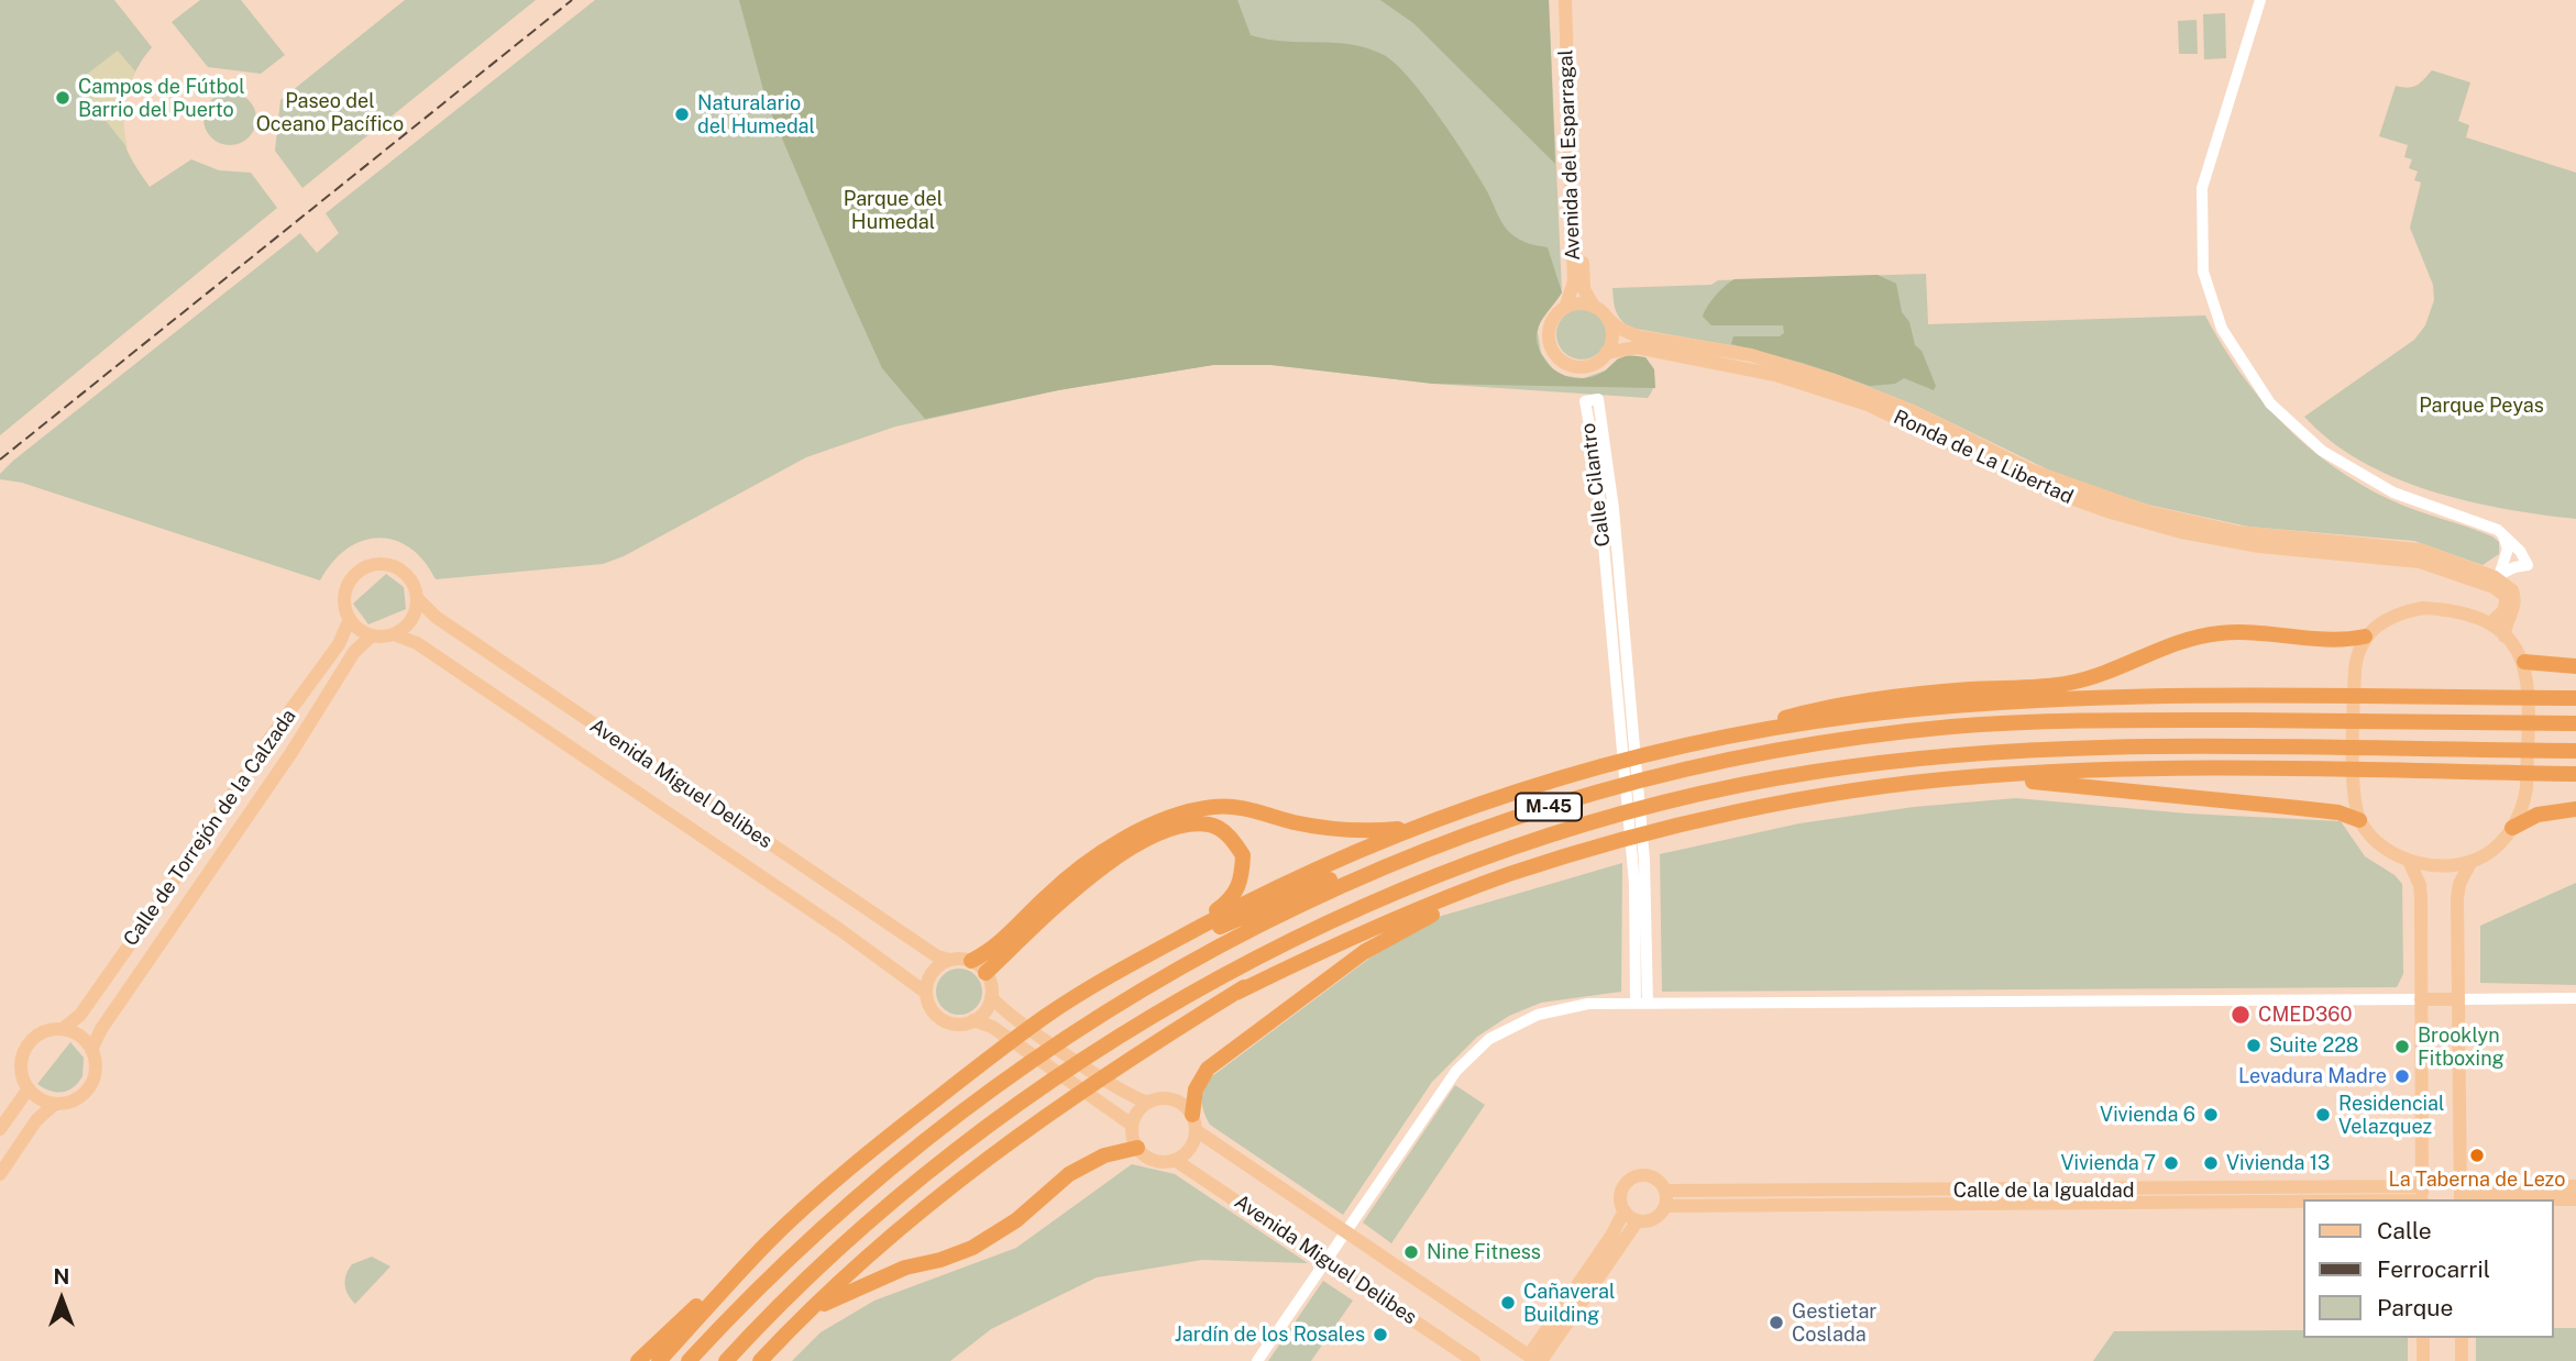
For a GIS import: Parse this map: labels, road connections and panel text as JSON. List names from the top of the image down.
{
  "streets": {
    "highway": ["M-45"],
    "main road": [
      "Avenida del Esparragal",
      "Ronda de La Libertad",
      "Avenida Miguel Delibes",
      "Calle de Torrejón de la Calzada",
      "Calle de la Igualdad"
    ],
    "street": ["Calle Cilantro"]
  },
  "crossings": [
    ["Avenida del Esparragal", "Ronda de La Libertad"],
    ["Avenida Miguel Delibes", "Calle de Torrejón de la Calzada"]
  ],
  "parks": ["Paseo del Oceano Pacífico", "Parque del Humedal", "Parque Peyas"],
  "places": [
    "Campos de Fútbol Barrio del Puerto",
    "Naturalario del Humedal",
    "CMED360",
    "Suite 228",
    "Brooklyn Fitboxing",
    "Levadura Madre",
    "Vivienda 6",
    "Residencial Velazquez",
    "La Taberna de Lezo",
    "Vivienda 7",
    "Vivienda 13",
    "Nine Fitness",
    "Cañaveral Building",
    "Gestietar Coslada",
    "Jardín de los Rosales"
  ],
  "legend": ["Calle", "Ferrocarril", "Parque"],
  "north": "top"
}
